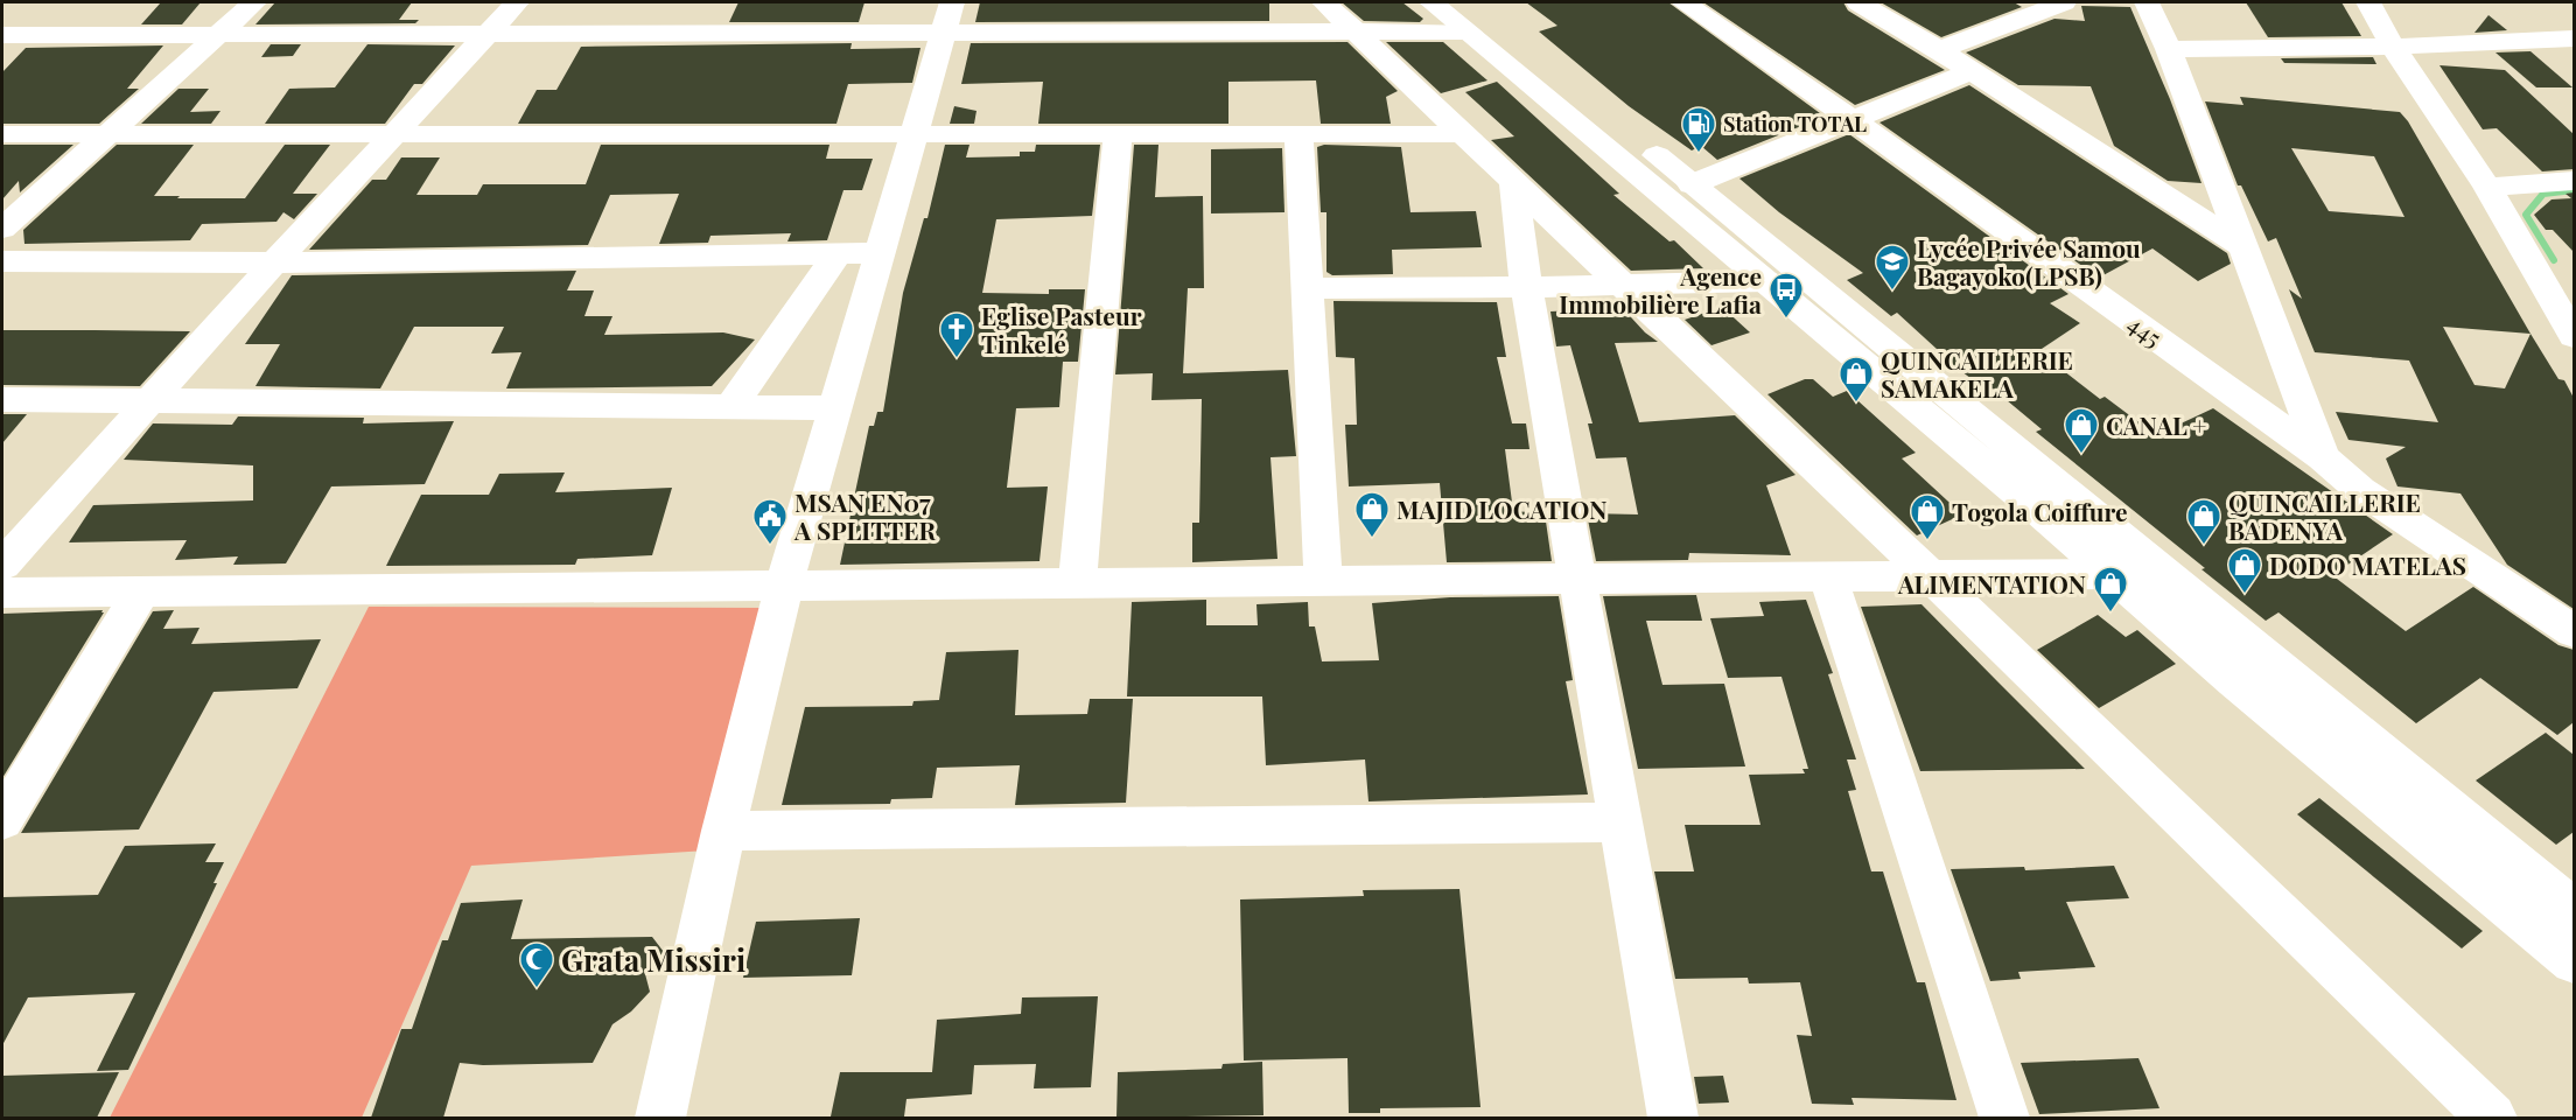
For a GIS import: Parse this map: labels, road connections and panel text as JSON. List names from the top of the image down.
{
  "streets": {
    "street": ["445"]
  },
  "places": {
    "fuel station": ["Station TOTAL"],
    "school or university": ["Lycée Privée Samou Bagayoko(LPSB)"],
    "bus stop": ["Agence Immobilière Lafia"],
    "church": ["Eglise Pasteur Tinkelé"],
    "shop": [
      "QUINCAILLERIE SAMAKELA",
      "CANAL +",
      "MAJID LOCATION",
      "Togola Coiffure",
      "QUINCAILLERIE BADENYA",
      "DODO MATELAS",
      "ALIMENTATION"
    ],
    "public building": ["MSAN EN07 A SPLITTER"],
    "mosque": ["Grata Missiri"]
  }
}
